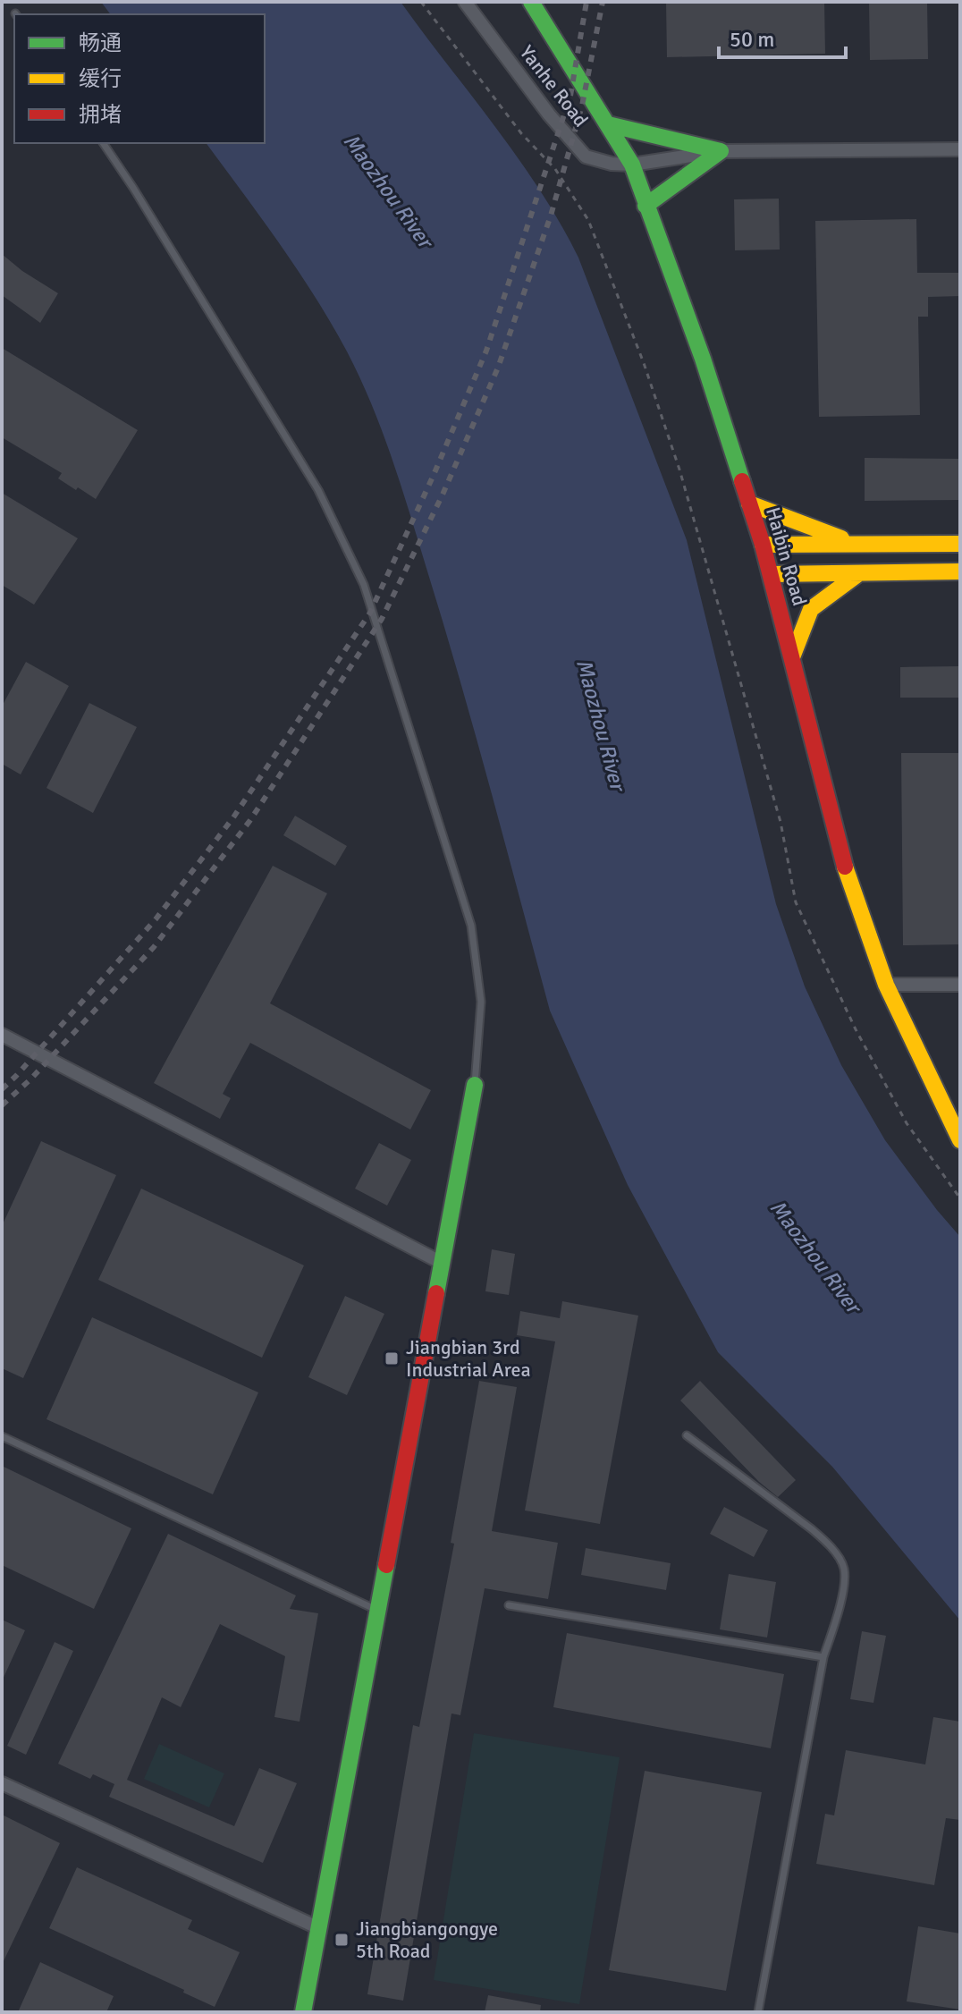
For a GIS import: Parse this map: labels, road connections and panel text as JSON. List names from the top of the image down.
{
  "streets": {
    "street": ["Yanhe Road", "Haibin Road"]
  },
  "crossings": [
    ["Yanhe Road", "Haibin Road"]
  ],
  "water": ["Maozhou River"],
  "places": {
    "transit": ["Jiangbian 3rd Industrial Area", "Jiangbiangongye 5th Road"]
  },
  "legend": ["畅通", "缓行", "拥堵"],
  "scale_bar": "50 m"
}
